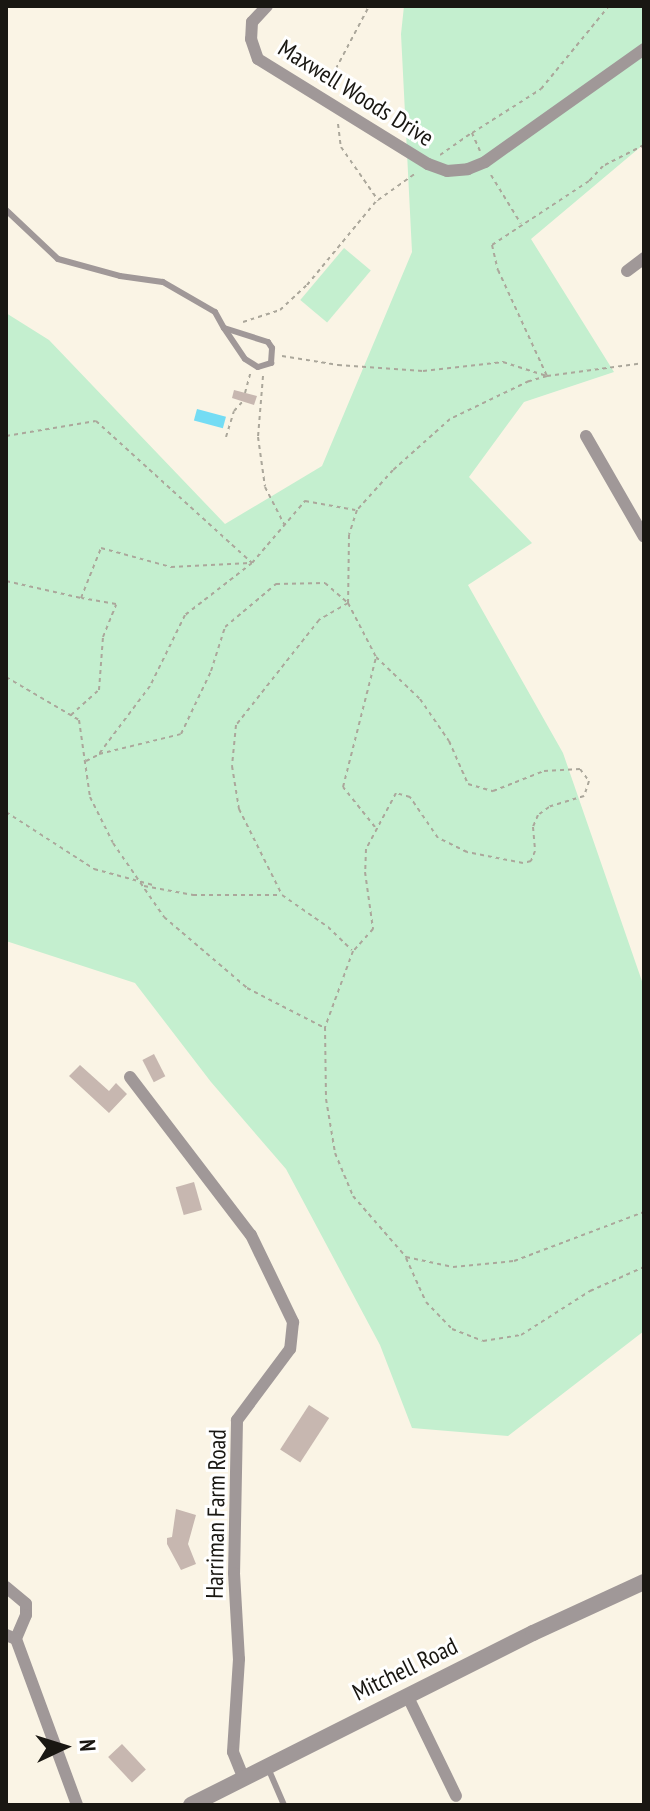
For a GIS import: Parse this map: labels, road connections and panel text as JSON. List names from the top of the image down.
{
  "streets": {
    "street": ["Maxwell Woods Drive", "Harriman Farm Road", "Mitchell Road"]
  },
  "crossings": [
    ["Harriman Farm Road", "Mitchell Road"]
  ],
  "north": "right"
}
